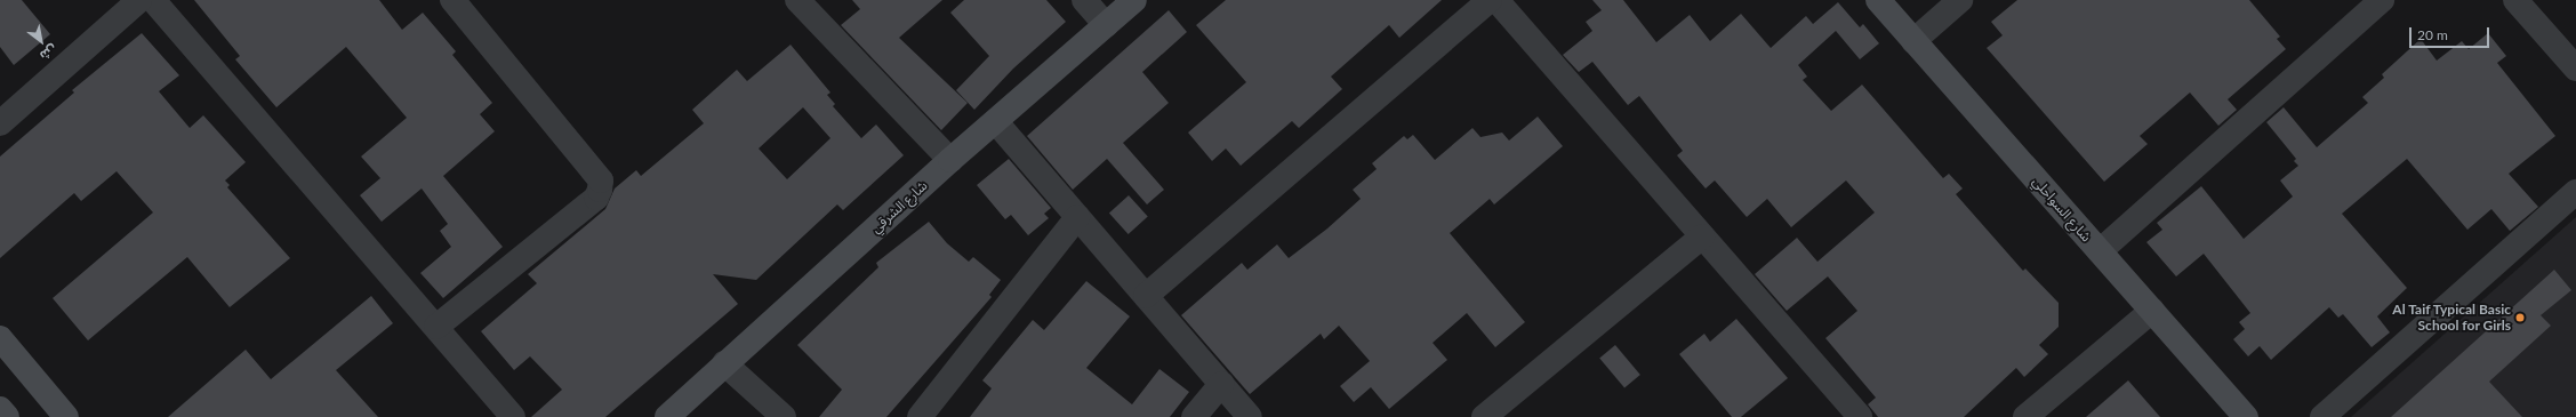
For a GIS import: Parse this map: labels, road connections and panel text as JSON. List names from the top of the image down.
{
  "streets": {
    "street": ["شارع الشرقي", "شارع السواحلي"]
  },
  "places": ["Al Taif Typical Basic School for Girls"],
  "scale_bar": "20 m",
  "north": "bottom right"
}
